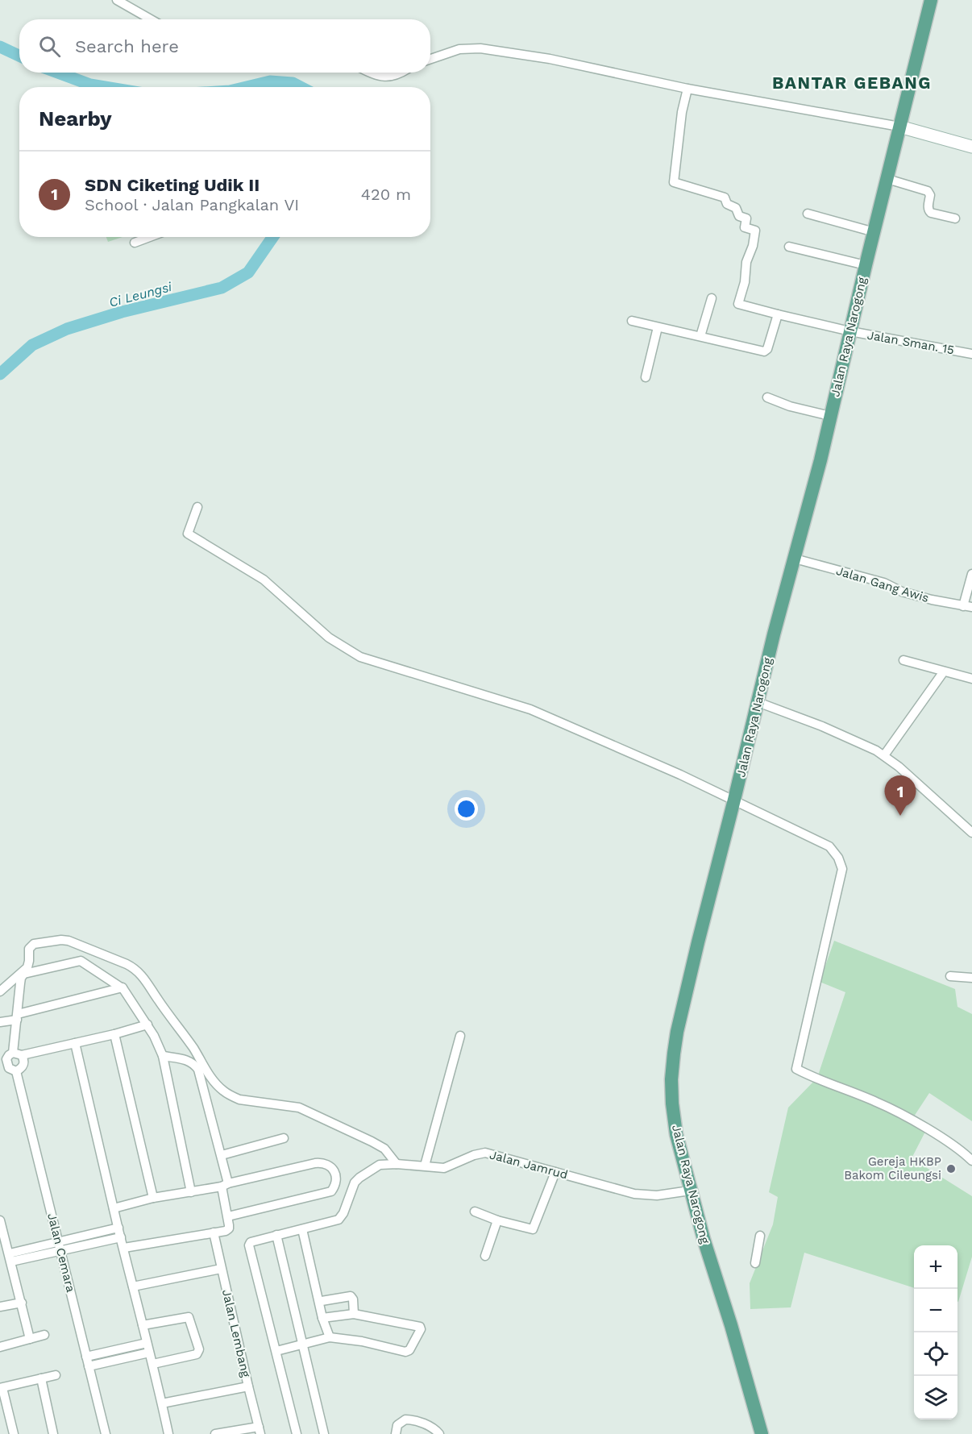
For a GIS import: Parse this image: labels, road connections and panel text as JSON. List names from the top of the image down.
{
  "streets": {
    "main road": ["Jalan Raya Narogong"],
    "street": [
      "Jalan Sman. 15",
      "Jalan Gang Awis",
      "Jalan Jamrud",
      "Jalan Cemara",
      "Jalan Lembang"
    ]
  },
  "crossings": [
    ["Jalan Raya Narogong", "Jalan Sman. 15"],
    ["Jalan Raya Narogong", "Jalan Gang Awis"],
    ["Jalan Raya Narogong", "Jalan Jamrud"]
  ],
  "districts": ["BANTAR GEBANG"],
  "water": ["Ci Leungsi"],
  "places": ["Gereja HKBP Bakom Cileungsi"],
  "page": {
    "search": "Search here",
    "heading": "Nearby",
    "list": [
      {
        "mark": "1",
        "name": "SDN Ciketing Udik II",
        "note": "School · Jalan Pangkalan VI",
        "value": "420 m"
      }
    ],
    "pins": "1",
    "map_buttons": ["+", "−"]
  }
}
